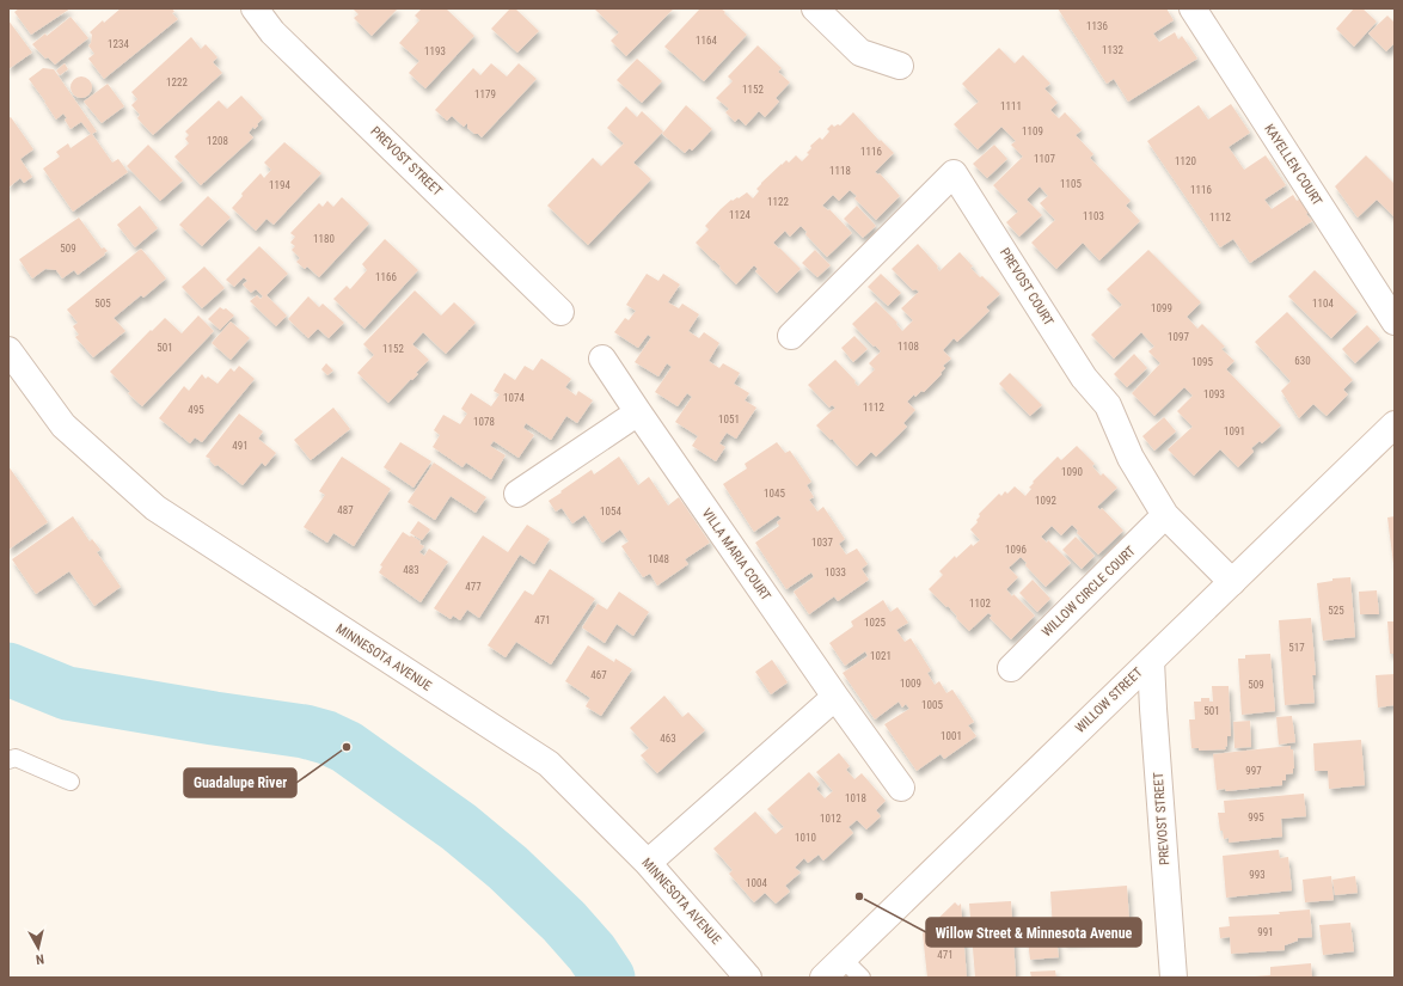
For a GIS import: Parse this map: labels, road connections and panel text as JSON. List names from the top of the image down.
{
  "streets": {
    "street": [
      "PREVOST STREET",
      "KAYELLEN COURT",
      "PREVOST COURT",
      "VILLA MARIA COURT",
      "WILLOW CIRCLE COURT",
      "MINNESOTA AVENUE",
      "WILLOW STREET"
    ]
  },
  "crossings": [
    ["PREVOST STREET", "WILLOW STREET"],
    ["PREVOST COURT", "WILLOW CIRCLE COURT"],
    ["PREVOST COURT", "WILLOW STREET"]
  ],
  "places": ["Guadalupe River", "Willow Street & Minnesota Avenue"],
  "house_numbers": [
    "1136",
    "1164",
    "1234",
    "1132",
    "1193",
    "1222",
    "1152",
    "1179",
    "1111",
    "1109",
    "1208",
    "1116",
    "1107",
    "1120",
    "1118",
    "1105",
    "1194",
    "1116",
    "1122",
    "1124",
    "1103",
    "1112",
    "1180",
    "509",
    "1166",
    "505",
    "1104",
    "1099",
    "1097",
    "1108",
    "501",
    "1152",
    "630",
    "1095",
    "1093",
    "1074",
    "1112",
    "495",
    "1051",
    "1078",
    "1091",
    "491",
    "1090",
    "1045",
    "1092",
    "487",
    "1054",
    "1037",
    "1096",
    "1048",
    "483",
    "1033",
    "477",
    "1102",
    "525",
    "471",
    "1025",
    "517",
    "1021",
    "467",
    "1009",
    "509",
    "1005",
    "501",
    "1001",
    "463",
    "997",
    "1018",
    "995",
    "1012",
    "1010",
    "993",
    "1004",
    "991",
    "471"
  ],
  "north": "bottom"
}
